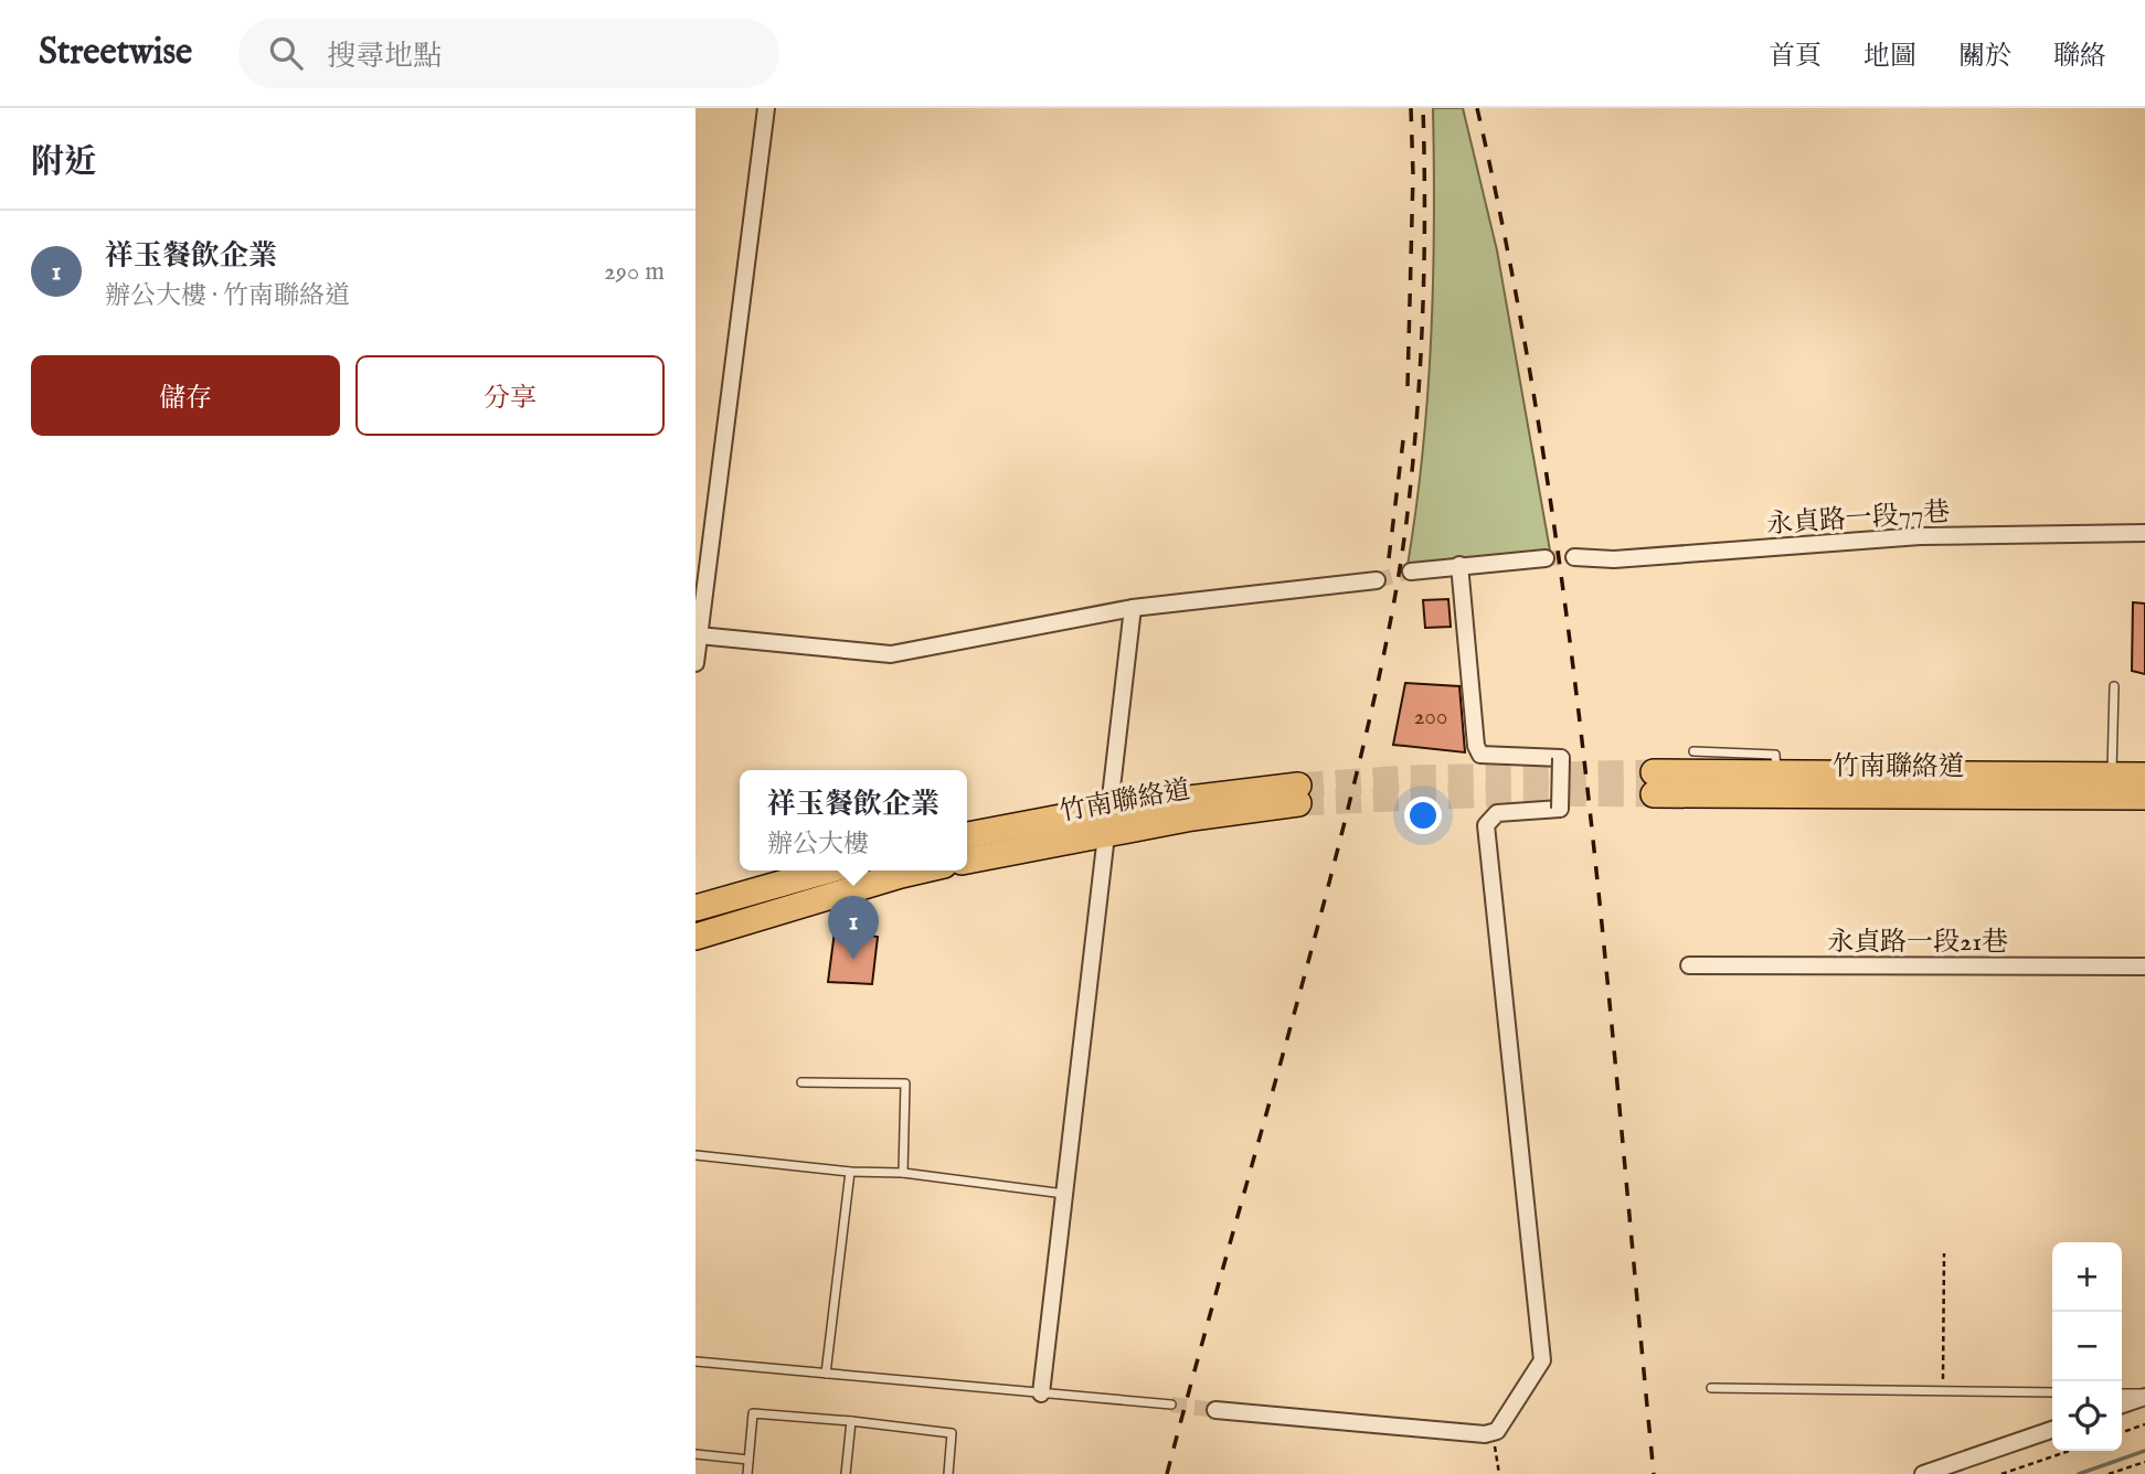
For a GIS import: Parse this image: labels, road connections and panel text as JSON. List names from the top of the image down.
{
  "streets": {
    "main road": ["竹南聯絡道"],
    "street": ["永貞路一段77巷", "永貞路一段21巷"]
  },
  "house_numbers": ["200"],
  "page": {
    "header": "Streetwise",
    "search": "搜尋地點",
    "nav": [
      "首頁",
      "地圖",
      "關於",
      "聯絡"
    ],
    "heading": "附近",
    "list": [
      {
        "mark": "1",
        "name": "祥玉餐飲企業",
        "note": "辦公大樓 · 竹南聯絡道",
        "value": "290 m"
      }
    ],
    "buttons": ["儲存", "分享"],
    "popup": ["祥玉餐飲企業", "辦公大樓"],
    "pins": "1",
    "map_buttons": ["+", "−"]
  }
}
